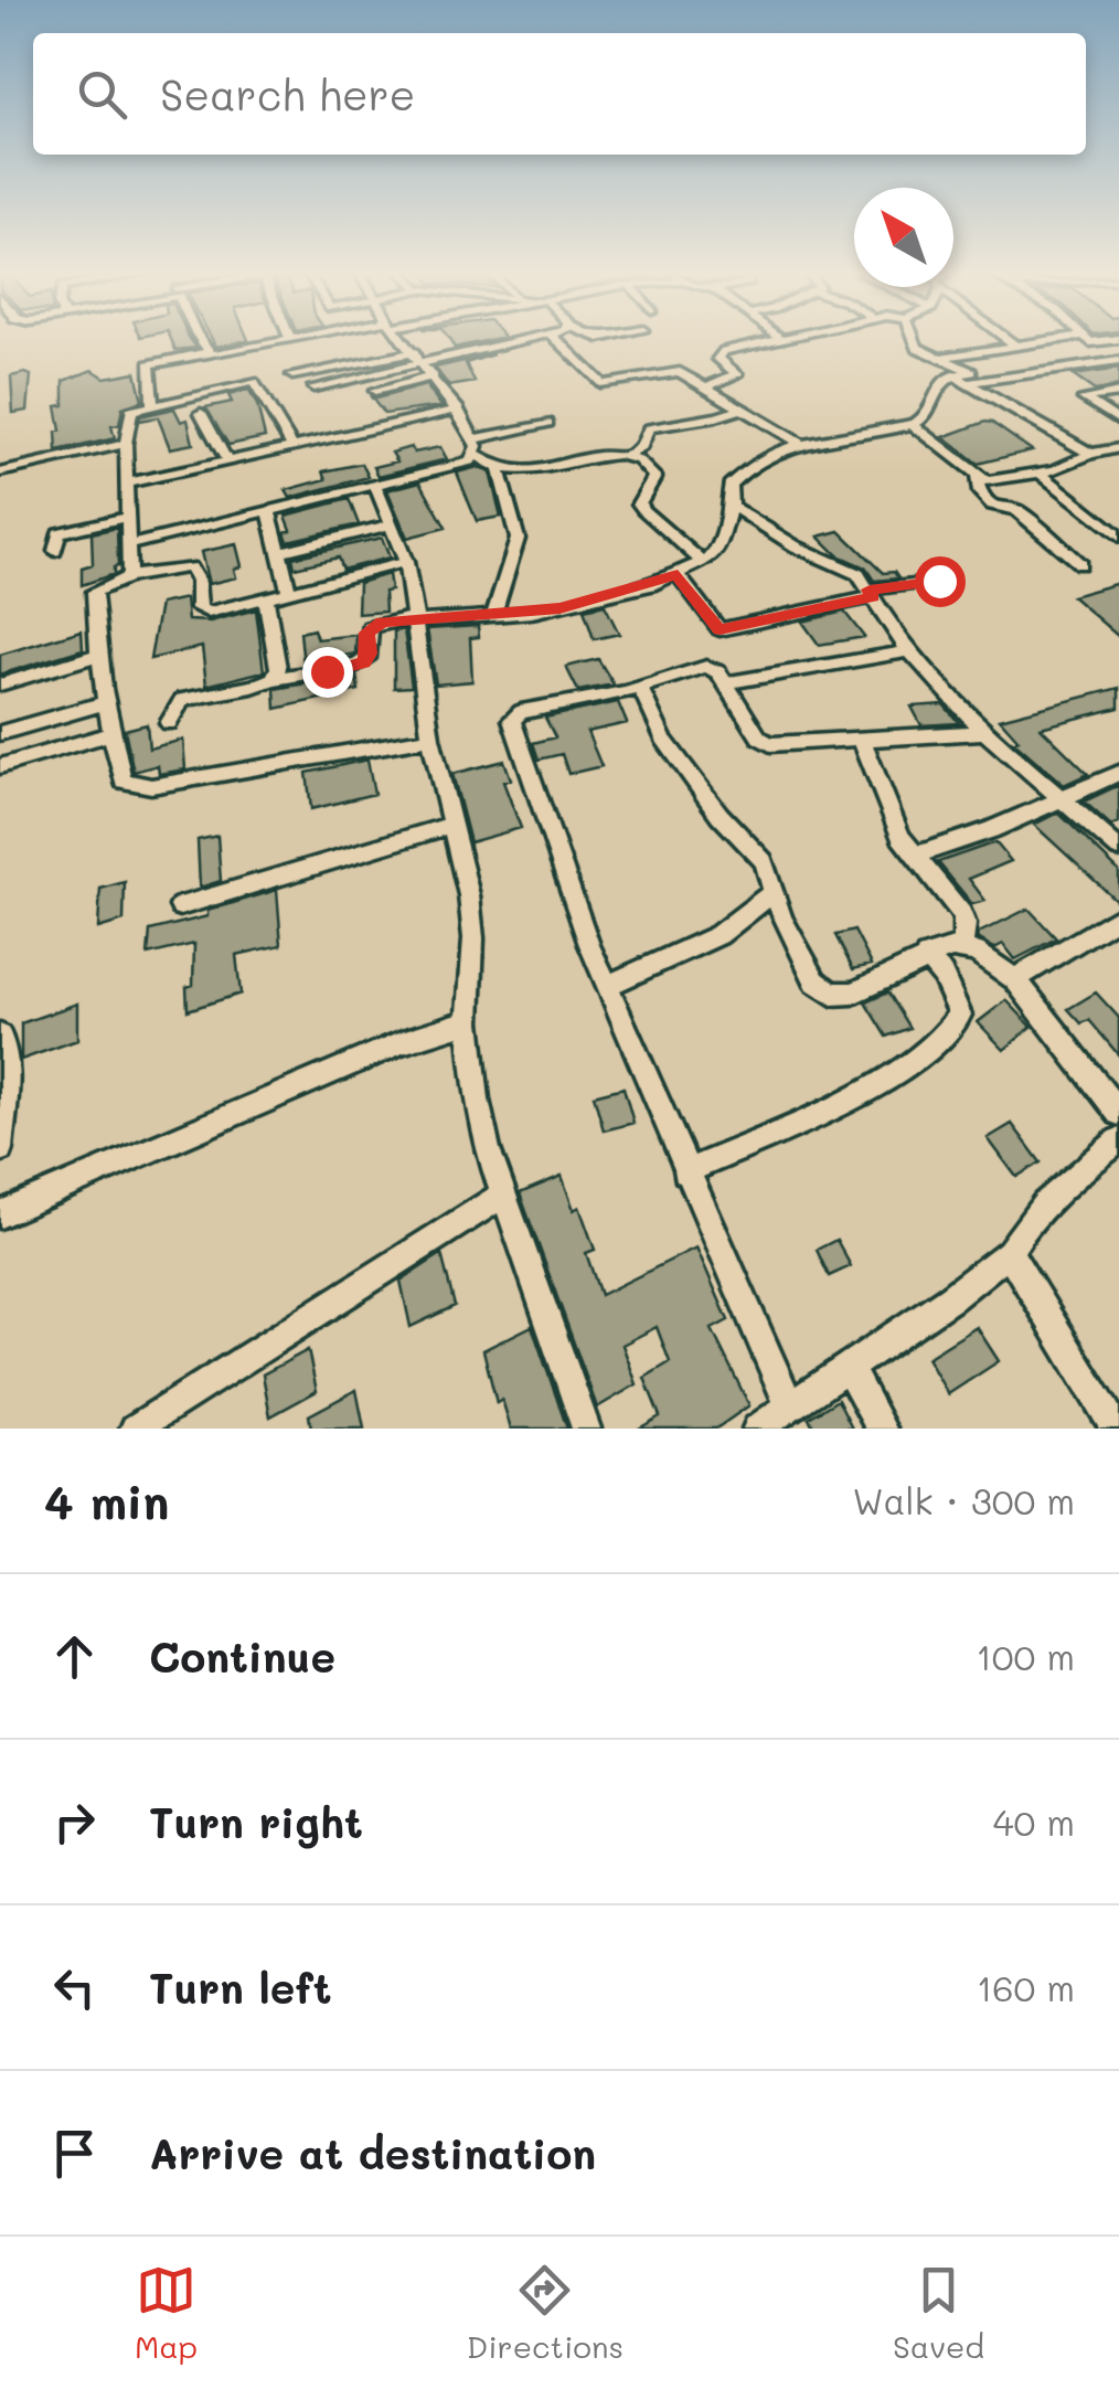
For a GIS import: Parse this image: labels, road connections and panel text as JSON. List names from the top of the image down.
{
  "north": "top left",
  "page": {
    "search": "Search here",
    "heading": ["4 min", "Walk · 300 m"],
    "list": [
      ["Continue", "100 m"],
      ["Turn right", "40 m"],
      ["Turn left", "160 m"],
      "Arrive at destination"
    ],
    "nav": ["Map", "Directions", "Saved"]
  }
}
